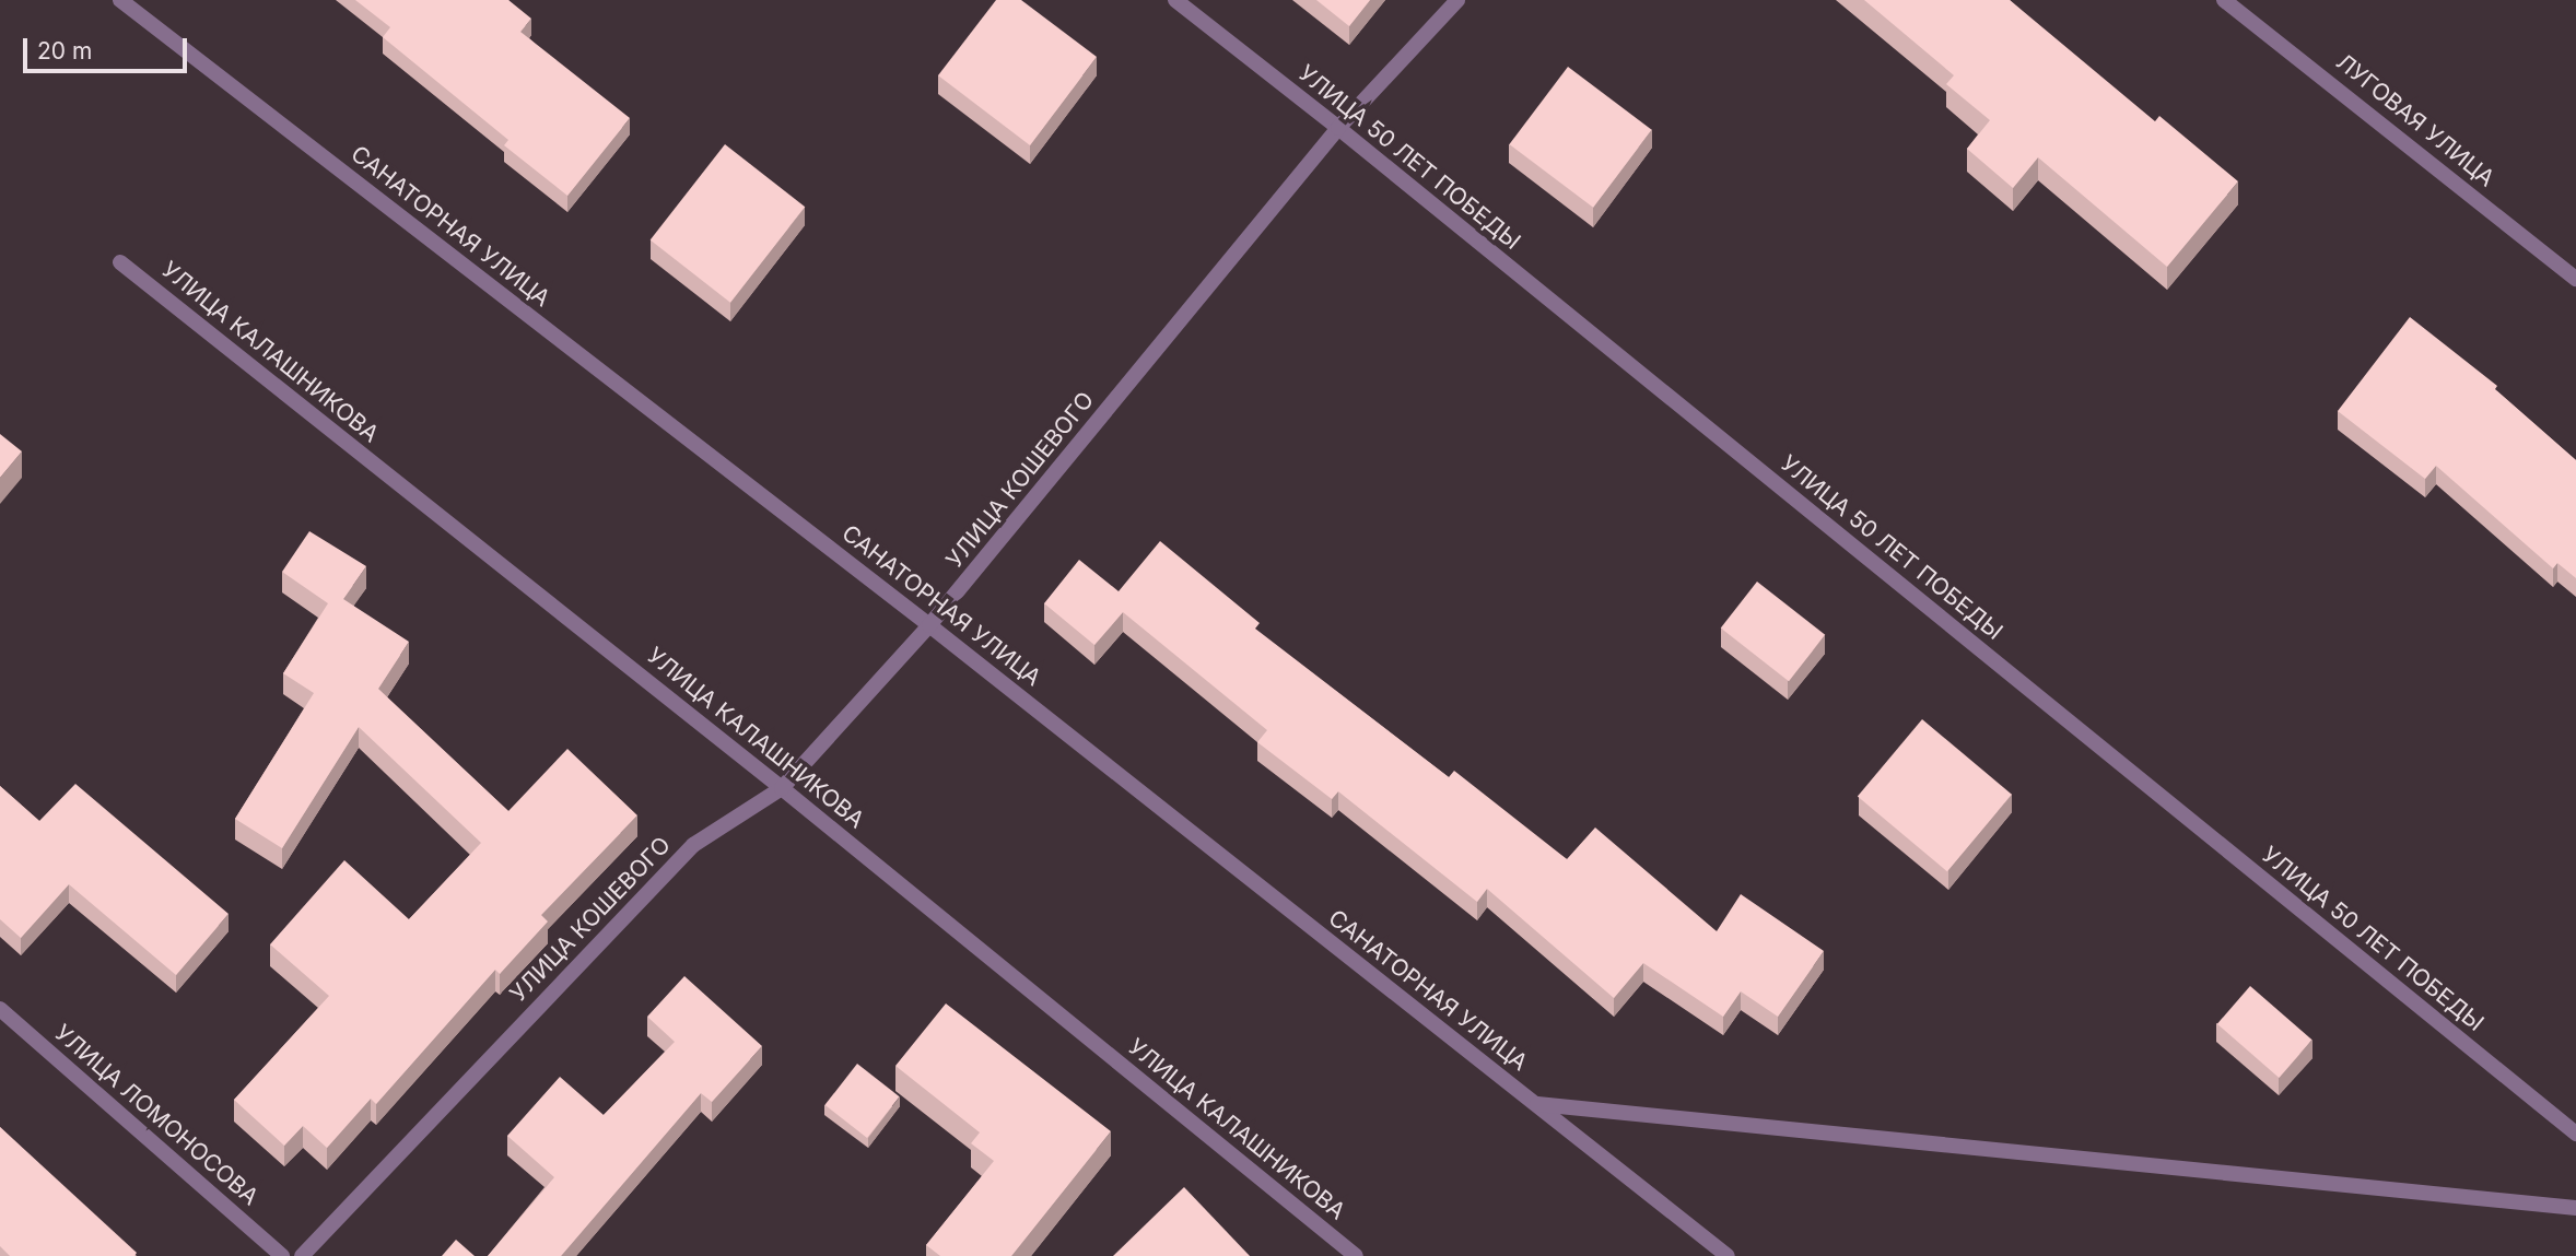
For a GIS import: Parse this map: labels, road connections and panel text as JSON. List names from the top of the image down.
{
  "streets": {
    "street": [
      "ЛУГОВАЯ УЛИЦА",
      "УЛИЦА 50 ЛЕТ ПОБЕДЫ",
      "САНАТОРНАЯ УЛИЦА",
      "УЛИЦА КАЛАШНИКОВА",
      "УЛИЦА КОШЕВОГО",
      "УЛИЦА ЛОМОНОСОВА"
    ]
  },
  "crossings": [
    ["УЛИЦА 50 ЛЕТ ПОБЕДЫ", "УЛИЦА КОШЕВОГО"],
    ["САНАТОРНАЯ УЛИЦА", "УЛИЦА КОШЕВОГО"],
    ["УЛИЦА КАЛАШНИКОВА", "УЛИЦА КОШЕВОГО"]
  ],
  "scale_bar": "20 m"
}
